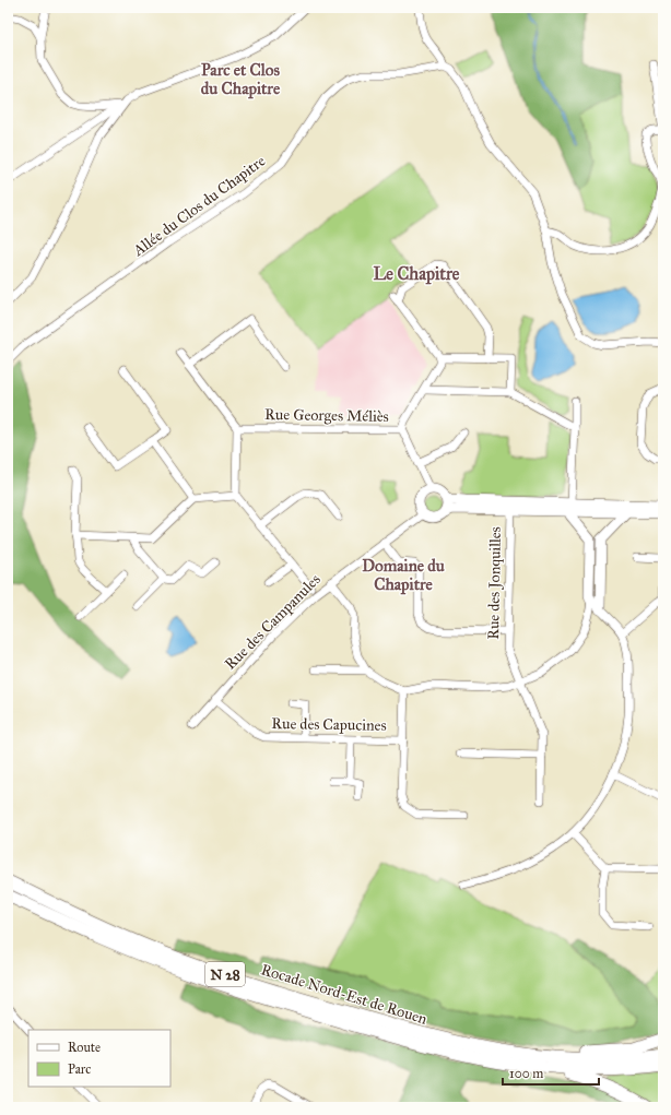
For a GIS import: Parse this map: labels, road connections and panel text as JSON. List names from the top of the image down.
{
  "streets": {
    "highway": ["N 28", "Rocade Nord-Est de Rouen"],
    "street": [
      "Allée du Clos du Chapitre",
      "Rue Georges Méliès",
      "Rue des Jonquilles",
      "Rue des Campanules",
      "Rue des Capucines"
    ]
  },
  "crossings": [
    ["Rue Georges Méliès", "Rue des Campanules"],
    ["Rue des Campanules", "Rue des Capucines"]
  ],
  "districts": ["Parc et Clos du Chapitre", "Le Chapitre", "Domaine du Chapitre"],
  "legend": ["Route", "Parc"],
  "scale_bar": "100 m"
}
